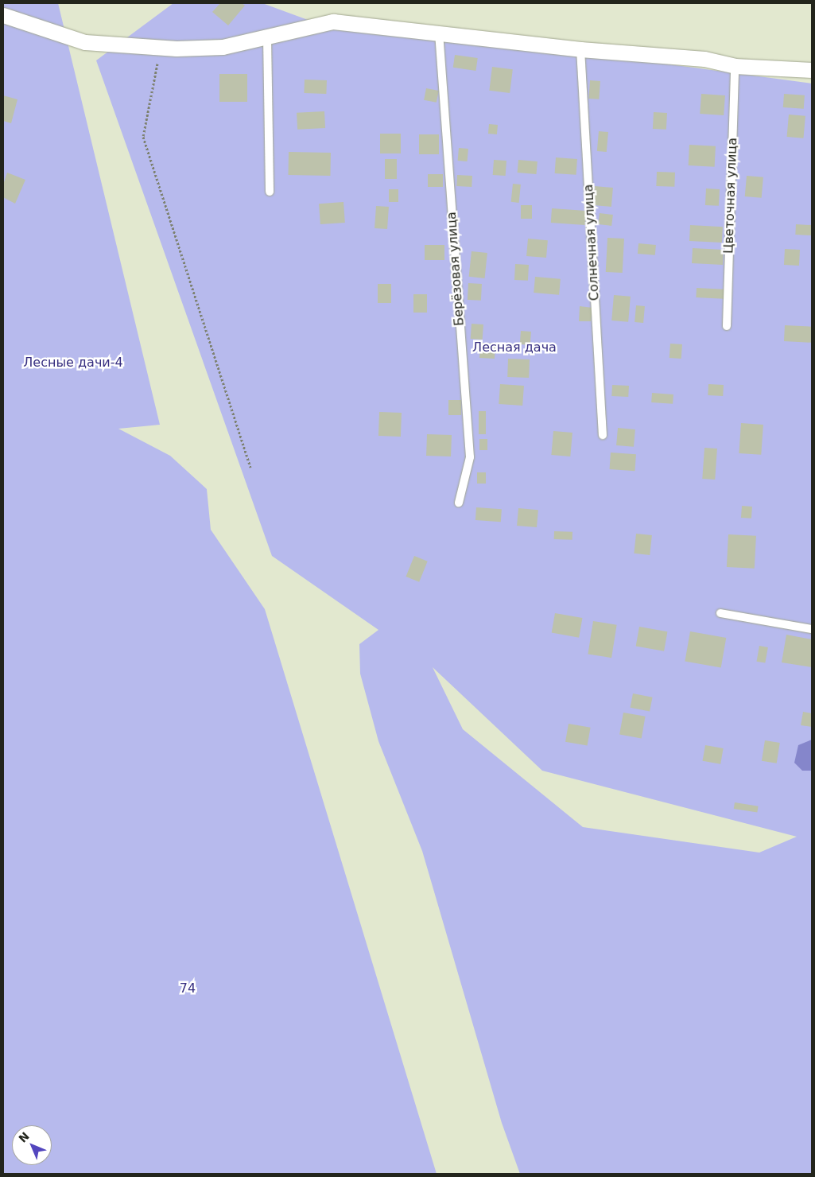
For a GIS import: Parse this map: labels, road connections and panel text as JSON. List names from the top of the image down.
{
  "streets": {
    "lane": ["Цветочная улица", "Солнечная улица", "Берёзовая улица"]
  },
  "parks": ["Лесная дача", "Лесные дачи-4", "74"],
  "north": "top left"
}
